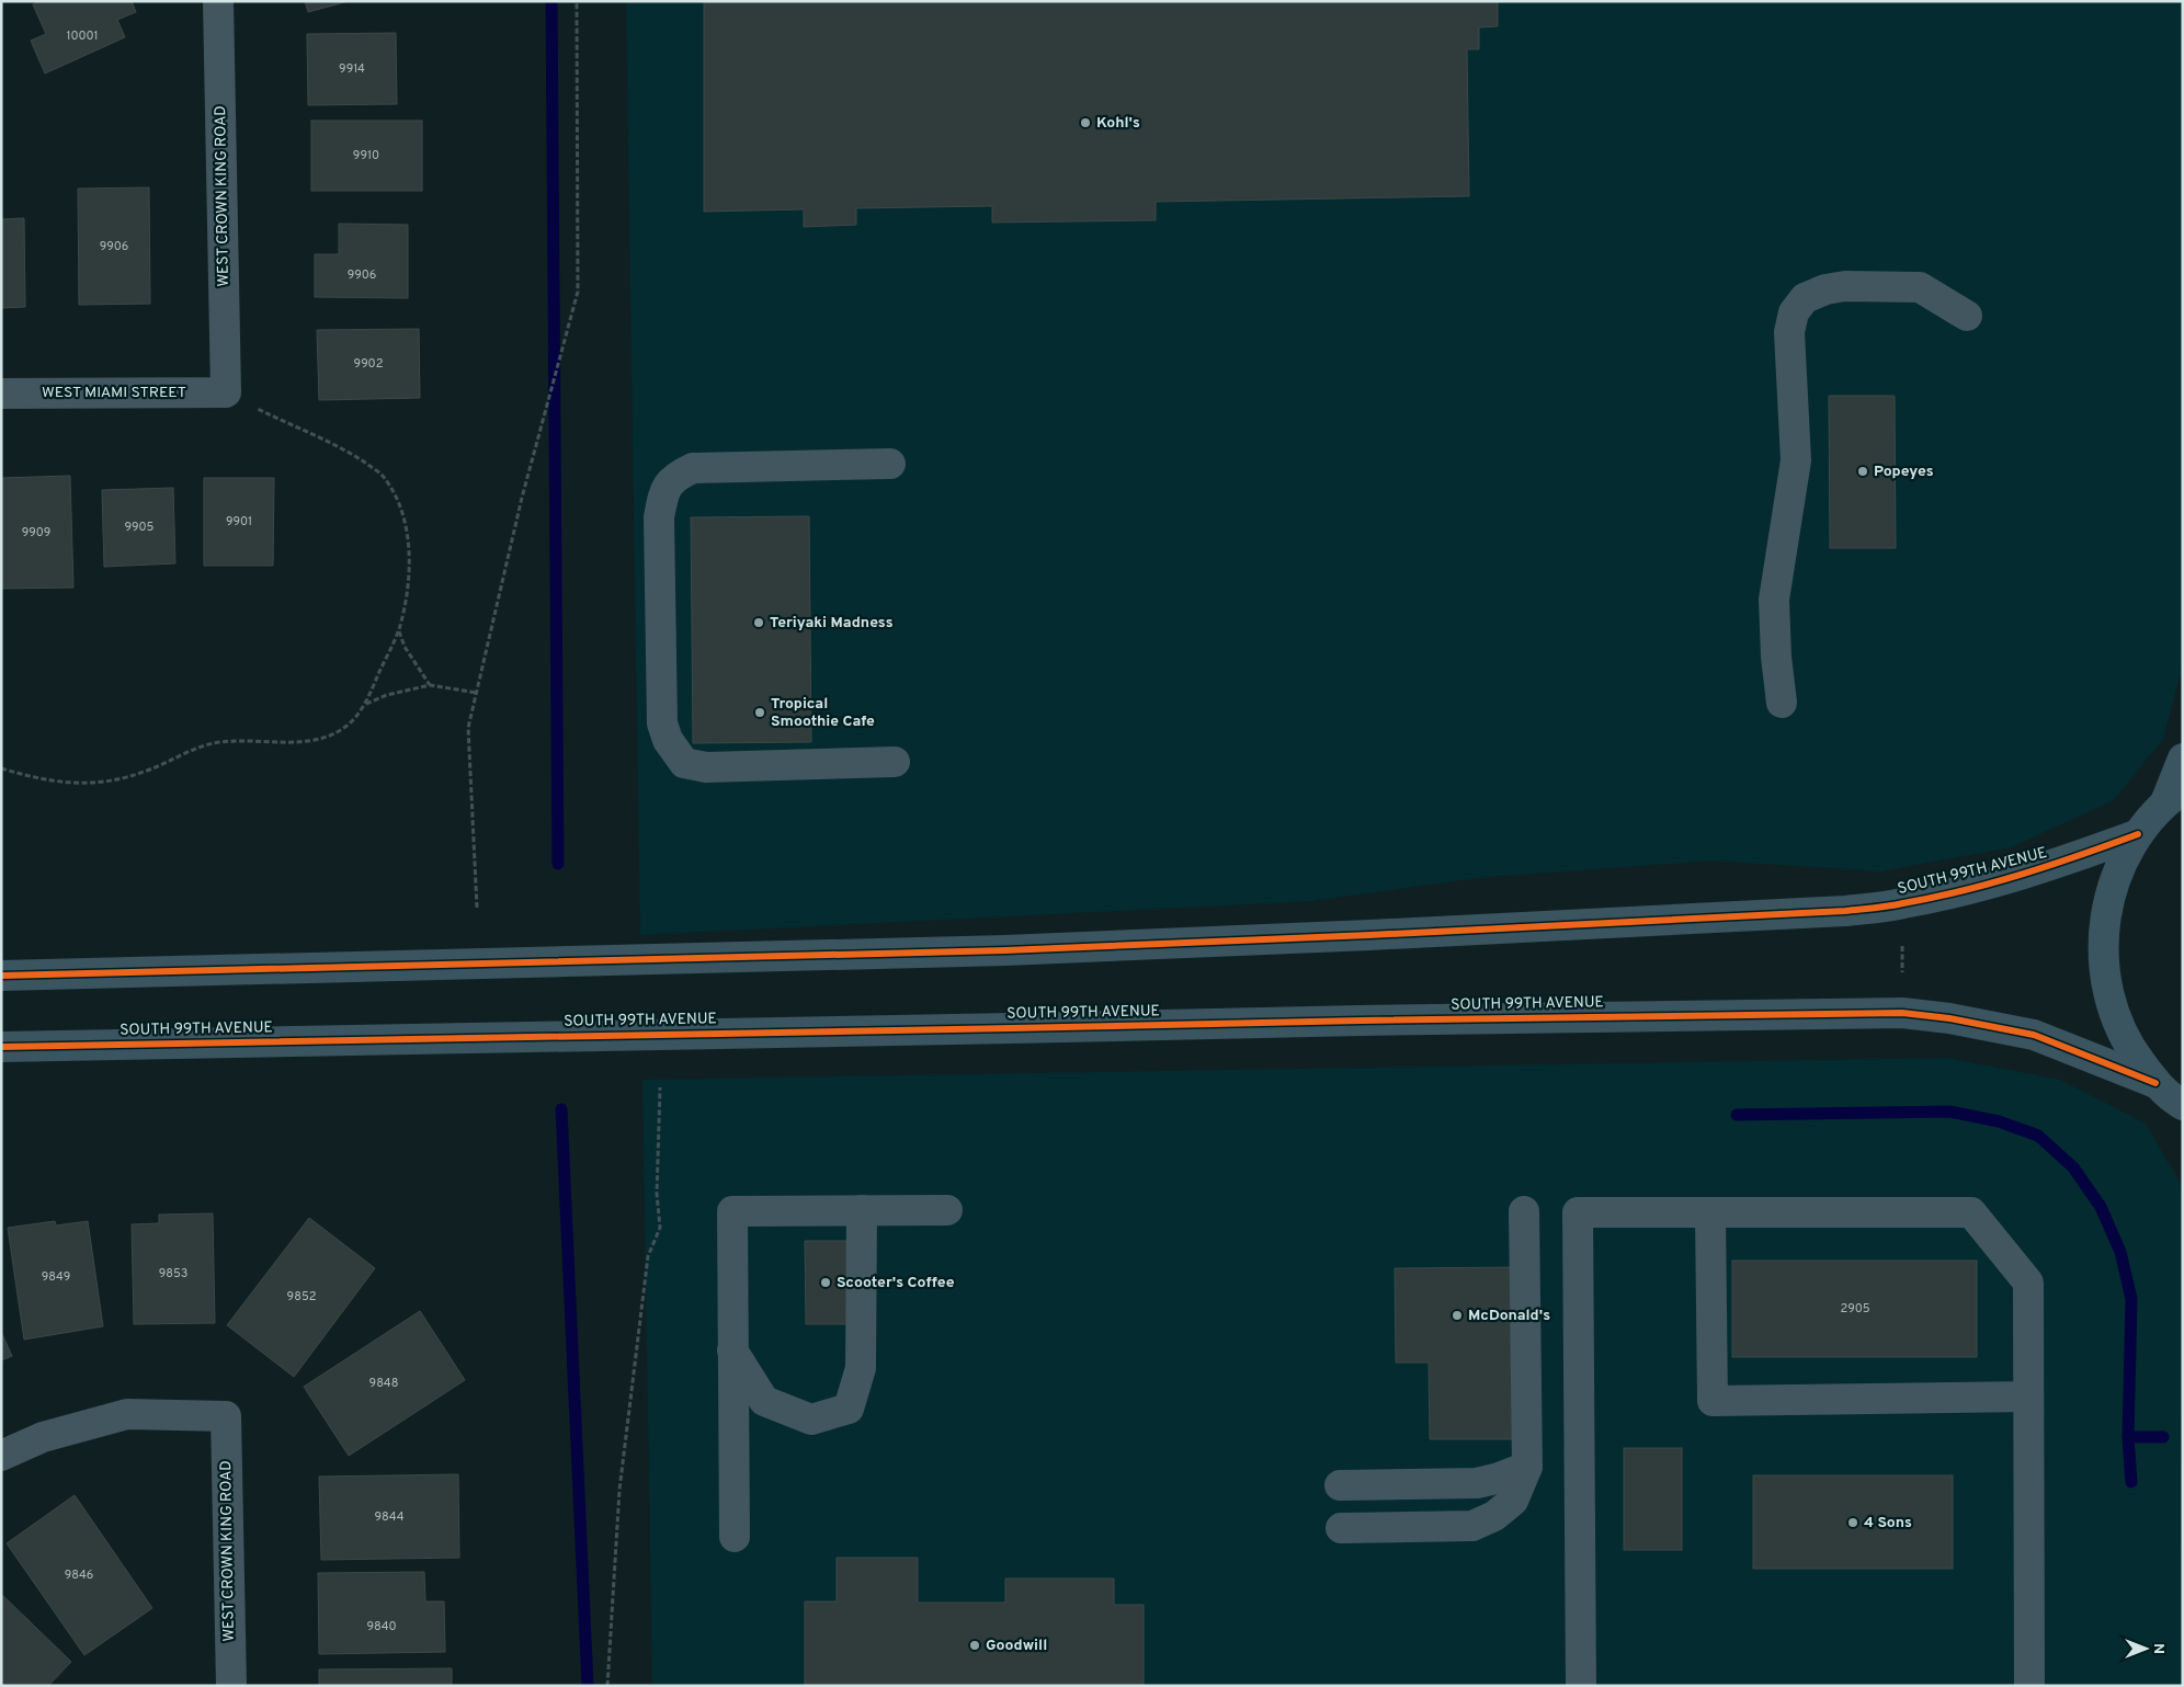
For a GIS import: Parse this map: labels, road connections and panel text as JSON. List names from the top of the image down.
{
  "streets": {
    "main road": ["SOUTH 99TH AVENUE"],
    "street": ["WEST CROWN KING ROAD", "WEST MIAMI STREET"]
  },
  "crossings": [
    ["WEST CROWN KING ROAD", "WEST MIAMI STREET"]
  ],
  "places": [
    "Kohl's",
    "Popeyes",
    "Teriyaki Madness",
    "Tropical Smoothie Cafe",
    "Scooter's Coffee",
    "McDonald's",
    "4 Sons",
    "Goodwill"
  ],
  "house_numbers": [
    "10001",
    "9914",
    "9910",
    "9906",
    "9906",
    "9902",
    "9901",
    "9905",
    "9909",
    "9853",
    "9849",
    "9852",
    "2905",
    "9848",
    "9844",
    "9846",
    "9840"
  ],
  "north": "right"
}
